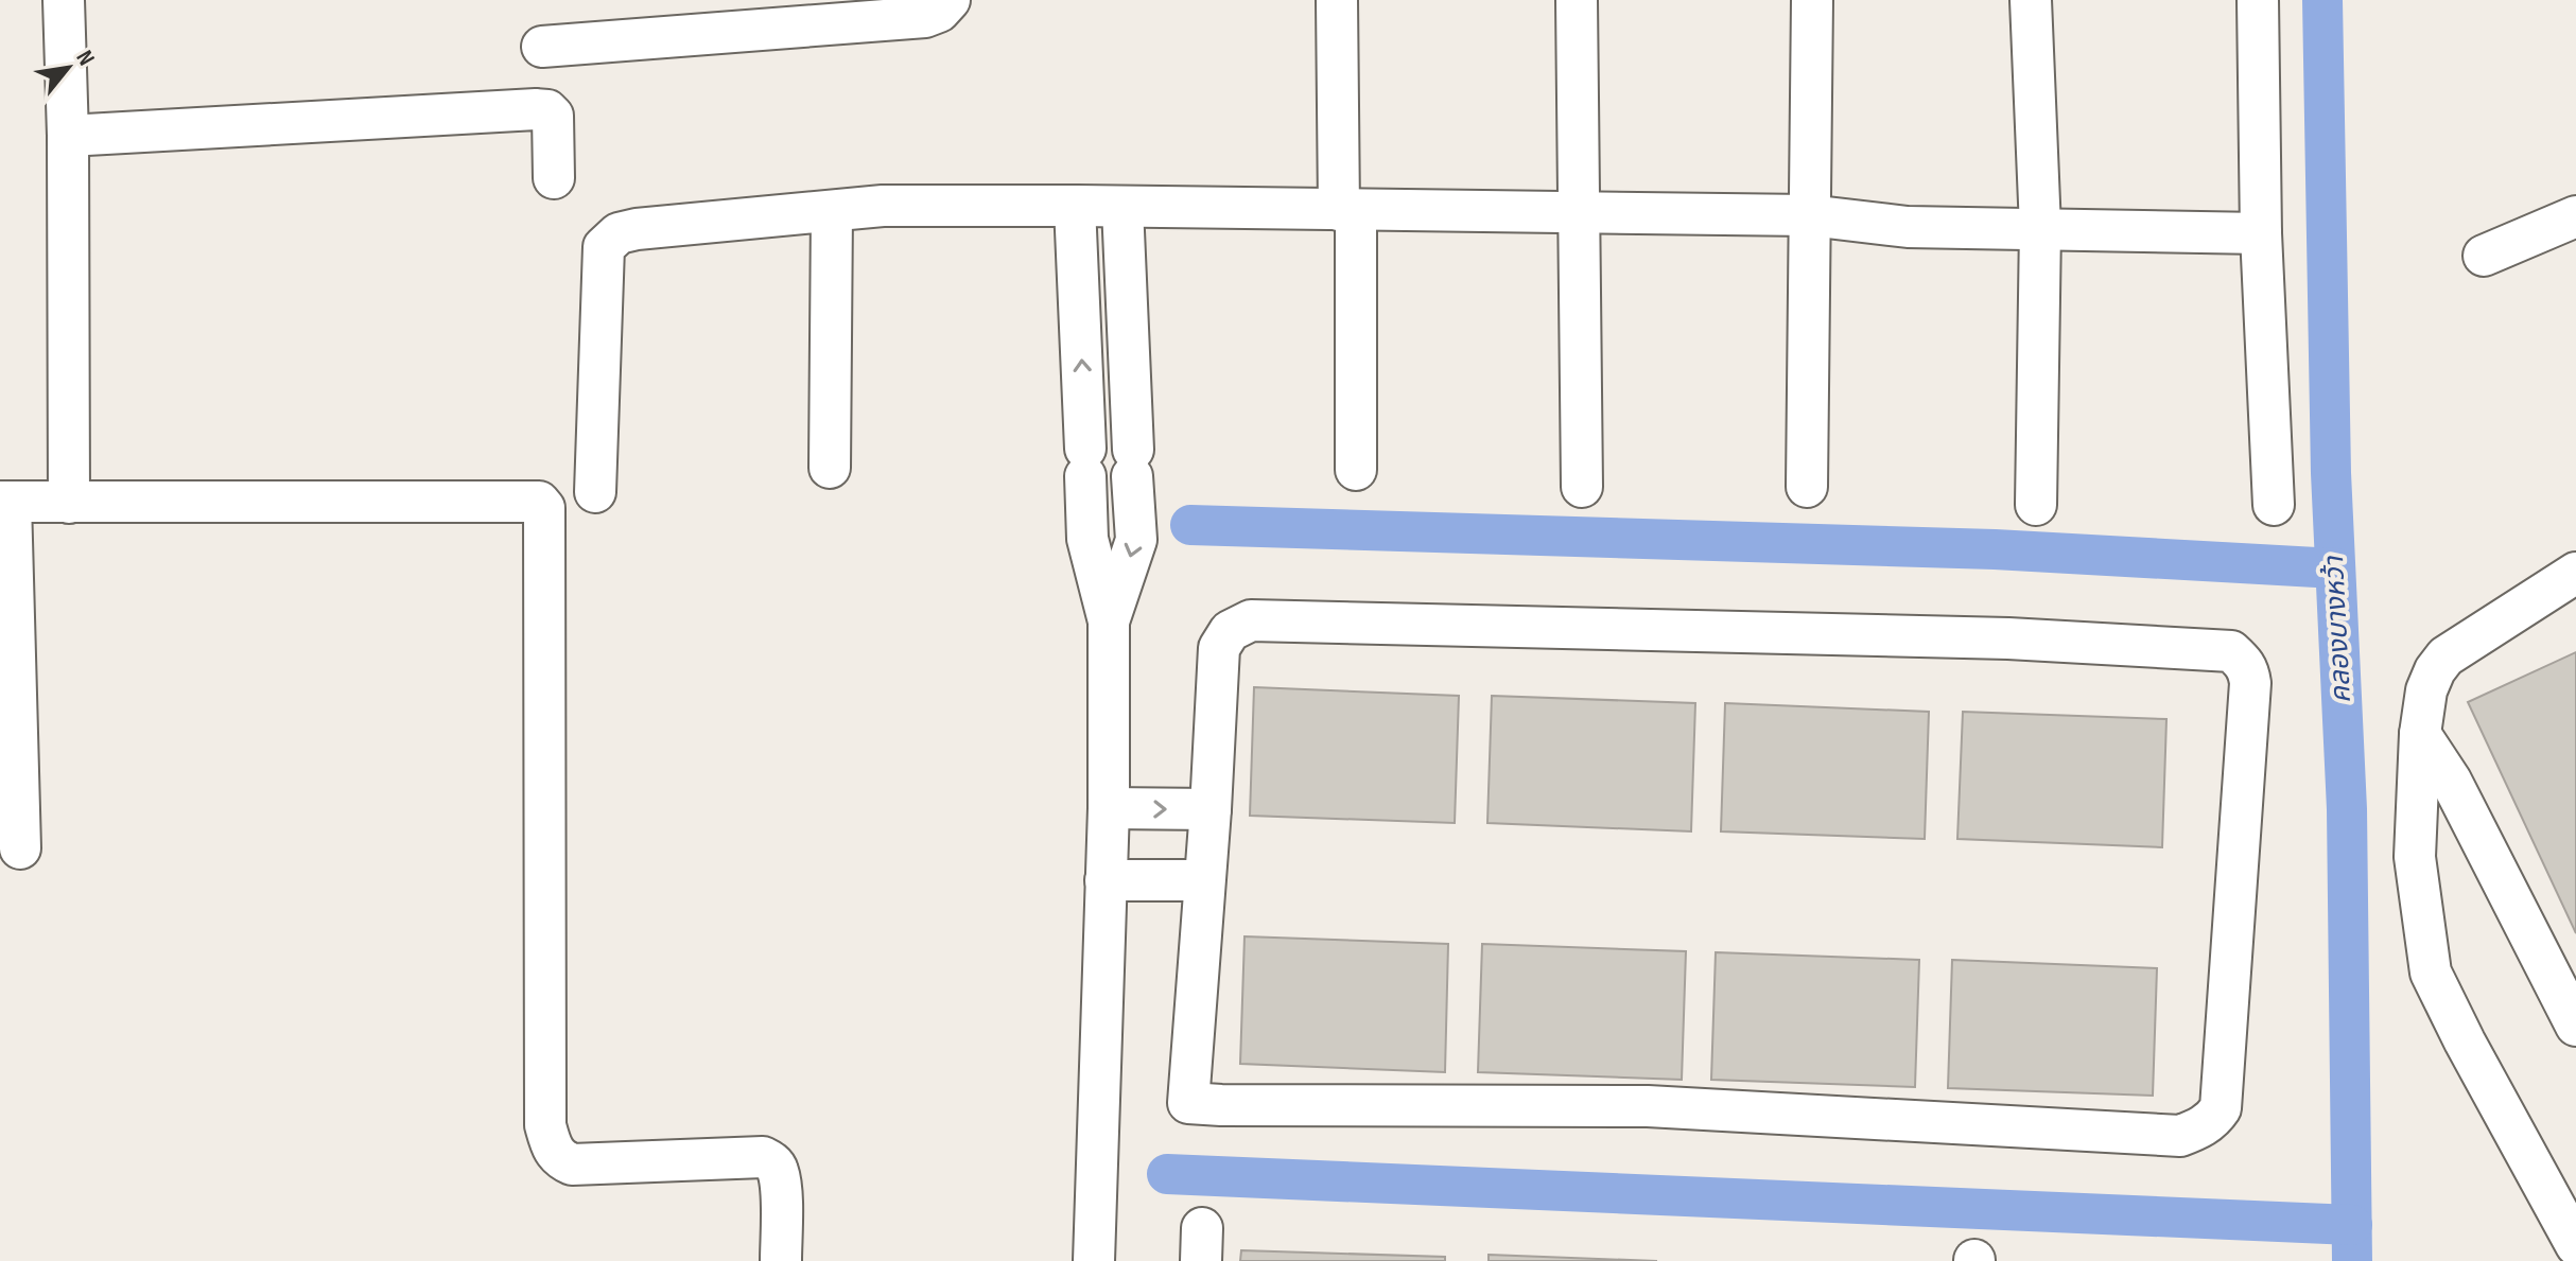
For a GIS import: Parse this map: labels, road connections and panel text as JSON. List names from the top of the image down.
{
  "water": ["คลองบางหว้า"],
  "north": "top right"
}
